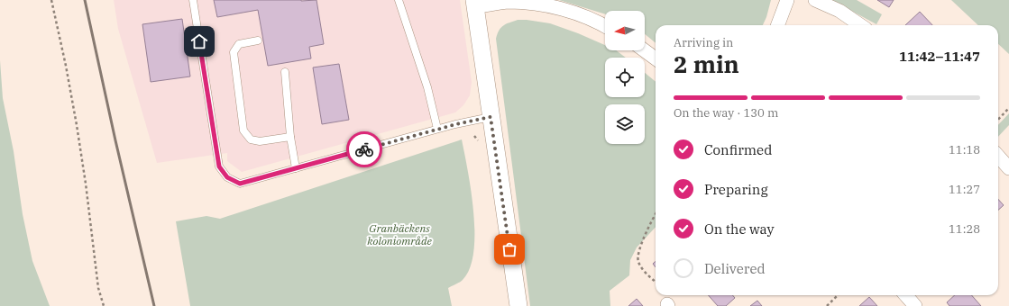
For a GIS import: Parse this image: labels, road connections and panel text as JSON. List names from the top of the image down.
{
  "parks": ["Granbäckens koloniområde"],
  "north": "left",
  "page": {
    "heading": ["2 min", "Arriving in", "11:42–11:47"],
    "bar": "On the way · 130 m",
    "list": [
      ["Confirmed", "11:18"],
      ["Preparing", "11:27"],
      ["On the way", "11:28"],
      "Delivered"
    ]
  }
}
